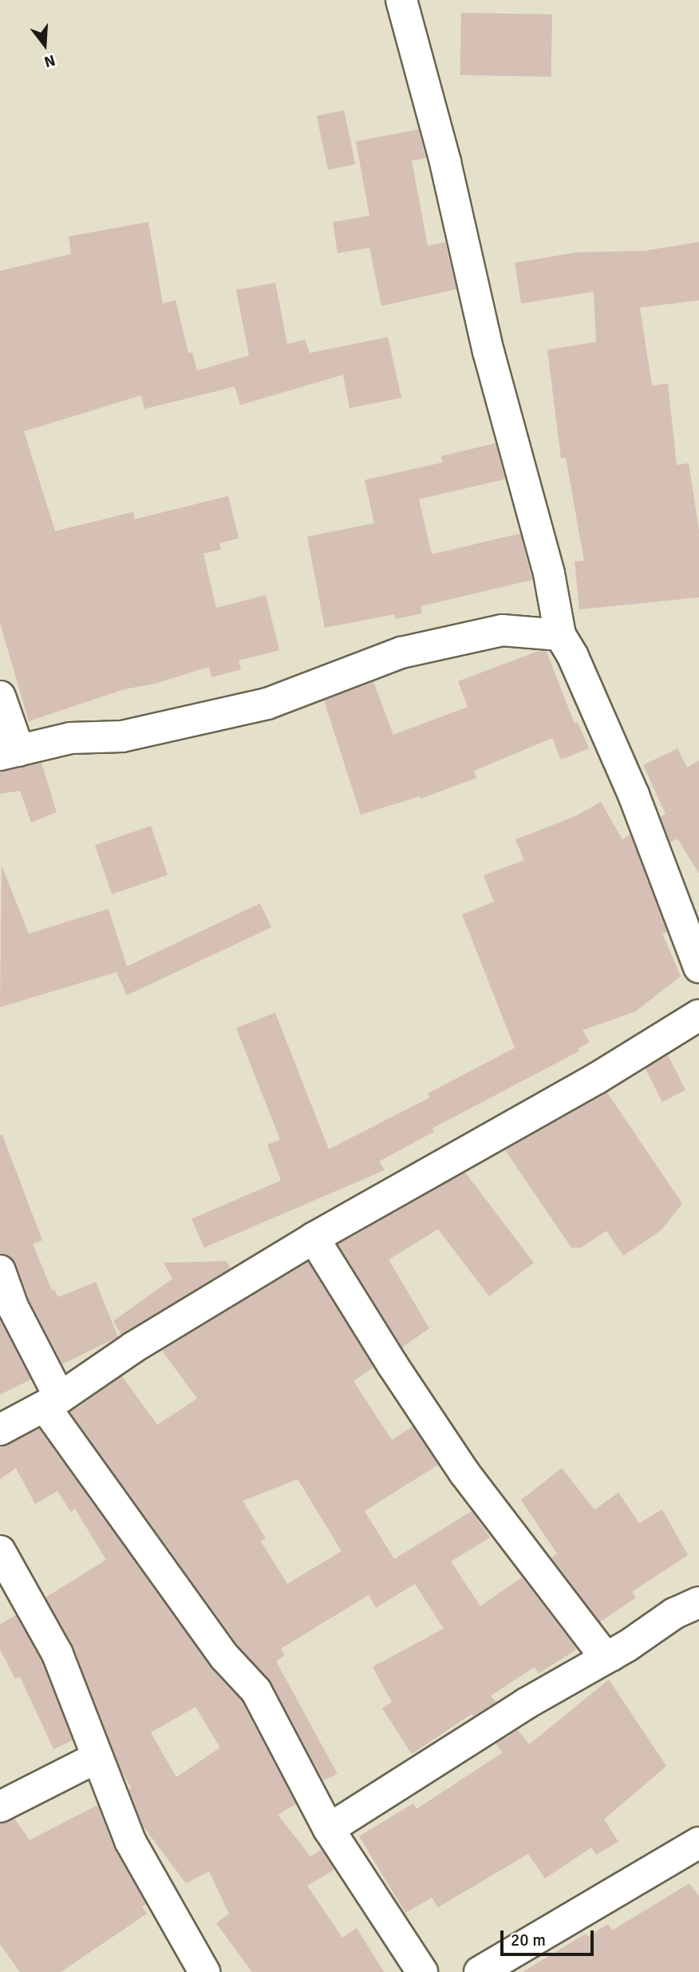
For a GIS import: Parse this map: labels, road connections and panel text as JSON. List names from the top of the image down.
{
  "scale_bar": "20 m",
  "north": "bottom"
}
